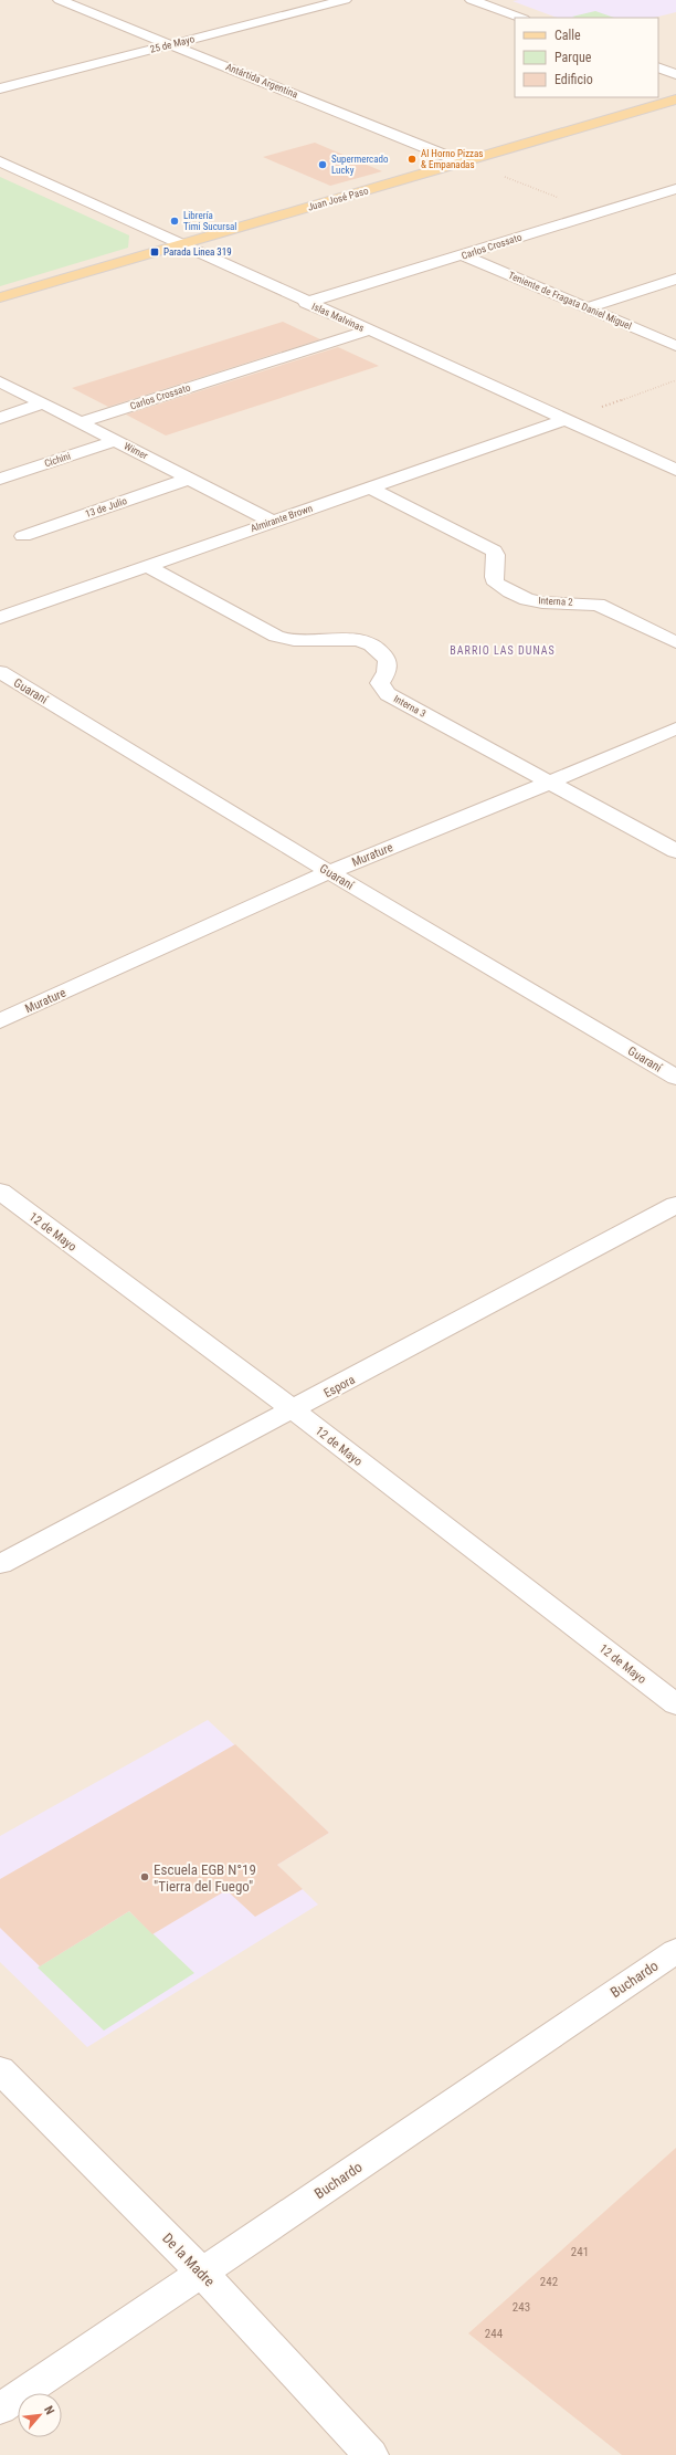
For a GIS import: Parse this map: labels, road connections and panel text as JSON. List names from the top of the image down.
{
  "streets": {
    "main road": ["Juan José Paso"],
    "street": [
      "25 de Mayo",
      "Antártida Argentina",
      "Carlos Crossato",
      "Teniente de Fragata Daniel Miguel",
      "Islas Malvinas",
      "Wimer",
      "Cichini",
      "13 de Julio",
      "Almirante Brown",
      "Interna 2",
      "Guaraní",
      "Interna 3",
      "Murature",
      "12 de Mayo",
      "Espora",
      "Buchardo",
      "De la Madre"
    ]
  },
  "crossings": [
    ["25 de Mayo", "Antártida Argentina"],
    ["Antártida Argentina", "Juan José Paso"],
    ["Juan José Paso", "Islas Malvinas"],
    ["Carlos Crossato", "Teniente de Fragata Daniel Miguel"],
    ["Carlos Crossato", "Islas Malvinas"],
    ["Carlos Crossato", "Wimer"],
    ["Islas Malvinas", "Almirante Brown"],
    ["Wimer", "Cichini"],
    ["Wimer", "13 de Julio"],
    ["Wimer", "Almirante Brown"],
    ["Almirante Brown", "Interna 2"],
    ["Almirante Brown", "Interna 3"],
    ["Guaraní", "Murature"],
    ["Interna 3", "Murature"],
    ["12 de Mayo", "Espora"],
    ["Buchardo", "De la Madre"]
  ],
  "districts": ["BARRIO LAS DUNAS"],
  "places": {
    "other": [
      "Al Horno Pizzas & Empanadas",
      "Supermercado Lucky",
      "Librería Timi Sucursal",
      "Escuela EGB N°19 \"Tierra del Fuego\""
    ],
    "transit": ["Parada Linea 319"]
  },
  "house_numbers": [
    "241",
    "242",
    "243",
    "244"
  ],
  "legend": ["Calle", "Parque", "Edificio"],
  "north": "top right"
}
